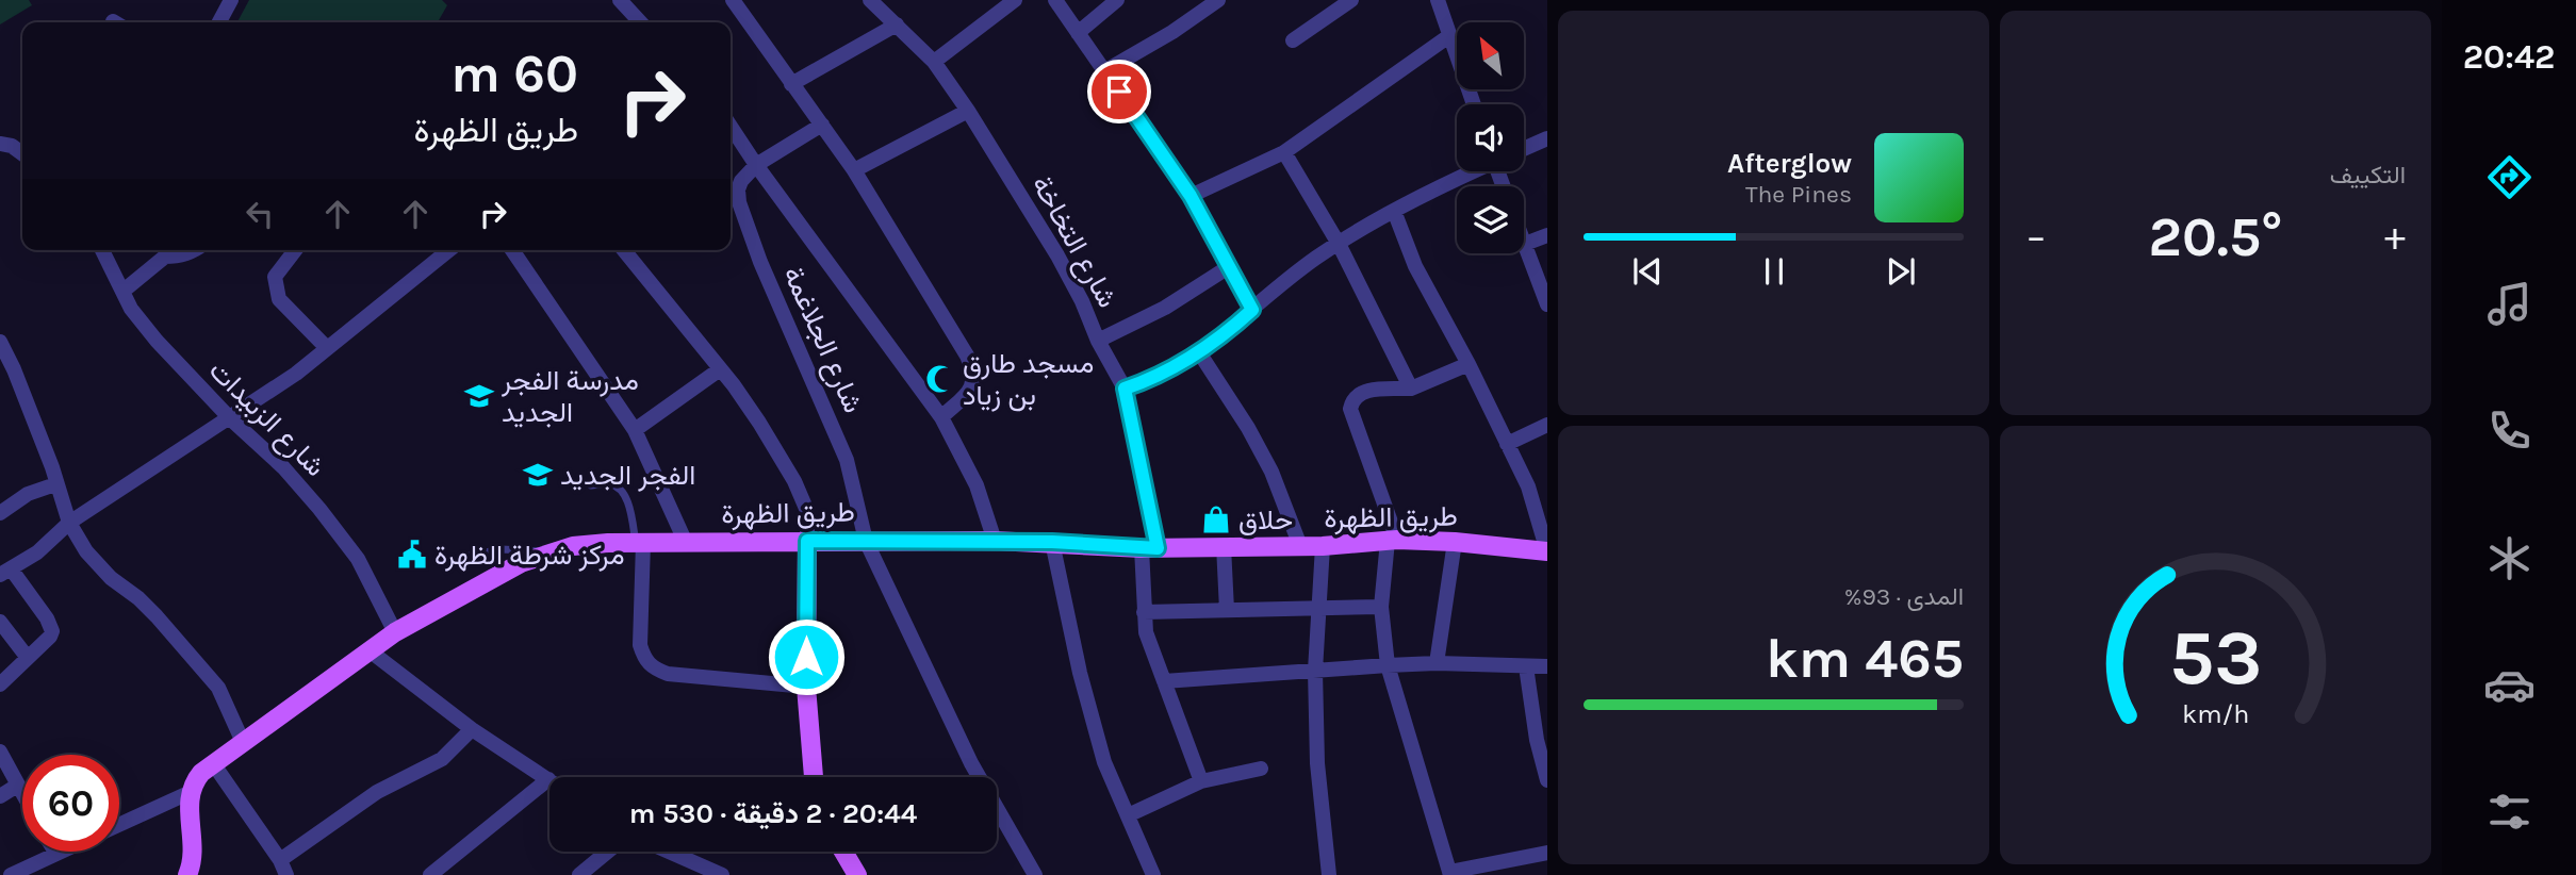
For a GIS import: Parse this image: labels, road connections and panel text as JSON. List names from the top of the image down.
{
  "streets": {
    "main road": ["طريق الظهرة"],
    "street": ["شارع التخاخة", "شارع الجلاغمة", "شارع الزبيدات"]
  },
  "crossings": [
    ["شارع التخاخة", "طريق الظهرة"],
    ["شارع الجلاغمة", "طريق الظهرة"],
    ["شارع الزبيدات", "طريق الظهرة"]
  ],
  "places": {
    "mosque": ["مسجد طارق بن زياد"],
    "school or university": ["مدرسة الفجر الجديد", "الفجر الجديد"],
    "shop": ["حلاق"],
    "public building": ["مركز شرطة الظهرة"]
  },
  "north": "top left",
  "page": {
    "tabs": "20:42",
    "tile": [
      "التكييف",
      ["المدى · 93%", "465 km"]
    ],
    "turn": ["60 m", "طريق الظهرة"],
    "song": ["Afterglow", "The Pines"],
    "heat": ["−", "20.5°", "+"],
    "limit": "60",
    "trip": "20:44 · 2 دقيقة · 530 m",
    "gauge": ["53", "km/h"]
  }
}
